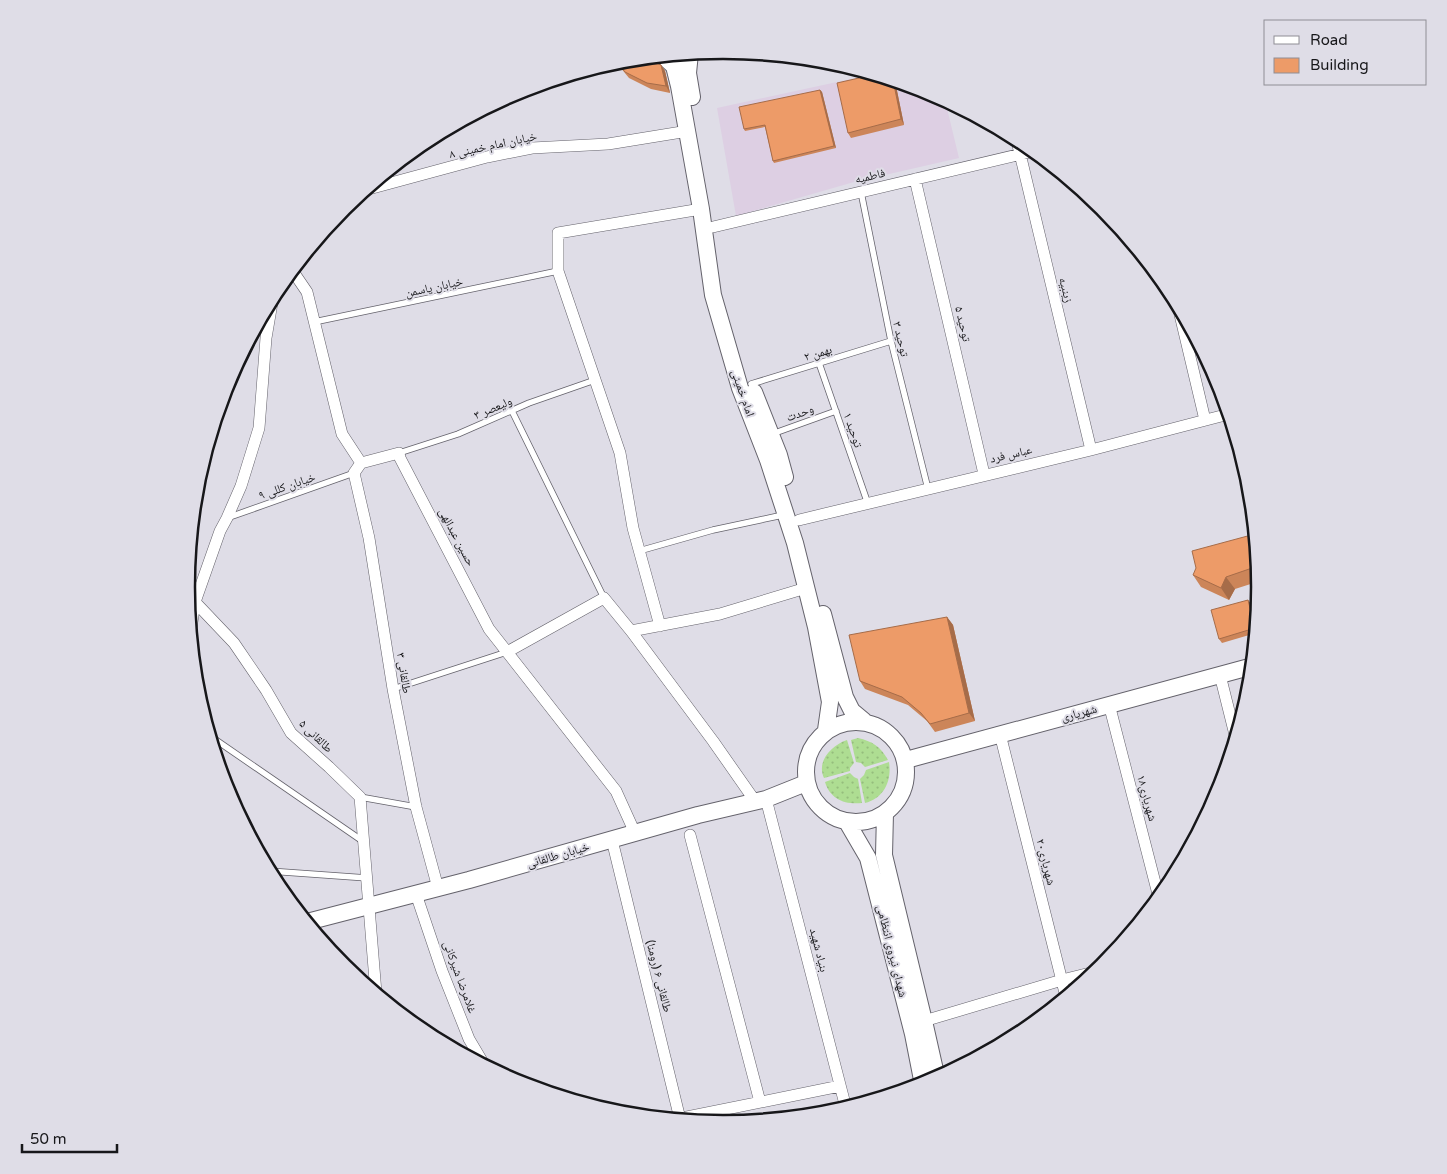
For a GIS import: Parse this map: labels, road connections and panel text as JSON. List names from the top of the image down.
{
  "streets": {
    "main road": [
      "امام خمینی",
      "شهریاری",
      "خیابان طالقانی",
      "شهدای نیروی انتظامی"
    ],
    "street": [
      "خیابان امام خمینی ۸",
      "فاطمیه",
      "زینبیه",
      "توحید ۵",
      "عباس فرد",
      "حسین عبدالهی",
      "طالقانی ۳",
      "طالقانی ۵",
      "شهریاری۱۸",
      "شهریاری۲۰",
      "بنیاد شهید",
      "طالقانی ۶ (رومنا)",
      "غلامرضا شیرکانی"
    ],
    "lane": [
      "خیابان یاسمن",
      "توحید ۳",
      "بهمن ۲",
      "ولیعصر ۳",
      "وحدت",
      "توحید ۱",
      "خیابان کللی ۹"
    ]
  },
  "crossings": [
    ["خیابان امام خمینی ۸", "امام خمینی"],
    ["فاطمیه", "زینبیه"],
    ["فاطمیه", "توحید ۵"],
    ["فاطمیه", "توحید ۳"],
    ["فاطمیه", "امام خمینی"],
    ["زینبیه", "عباس فرد"],
    ["توحید ۵", "عباس فرد"],
    ["توحید ۳", "بهمن ۲"],
    ["توحید ۳", "عباس فرد"],
    ["بهمن ۲", "امام خمینی"],
    ["بهمن ۲", "توحید ۱"],
    ["امام خمینی", "وحدت"],
    ["امام خمینی", "عباس فرد"],
    ["امام خمینی", "شهریاری"],
    ["امام خمینی", "خیابان طالقانی"],
    ["امام خمینی", "شهدای نیروی انتظامی"],
    ["ولیعصر ۳", "حسین عبدالهی"],
    ["وحدت", "توحید ۱"],
    ["توحید ۱", "عباس فرد"],
    ["خیابان کللی ۹", "طالقانی ۳"],
    ["حسین عبدالهی", "خیابان طالقانی"],
    ["طالقانی ۳", "خیابان طالقانی"],
    ["شهریاری", "شهریاری۱۸"],
    ["شهریاری", "خیابان طالقانی"],
    ["شهریاری", "شهریاری۲۰"],
    ["شهریاری", "شهدای نیروی انتظامی"],
    ["خیابان طالقانی", "بنیاد شهید"],
    ["خیابان طالقانی", "شهدای نیروی انتظامی"],
    ["خیابان طالقانی", "طالقانی ۶ (رومنا)"],
    ["خیابان طالقانی", "غلامرضا شیرکانی"]
  ],
  "legend": ["Road", "Building"],
  "scale_bar": "50 m"
}
